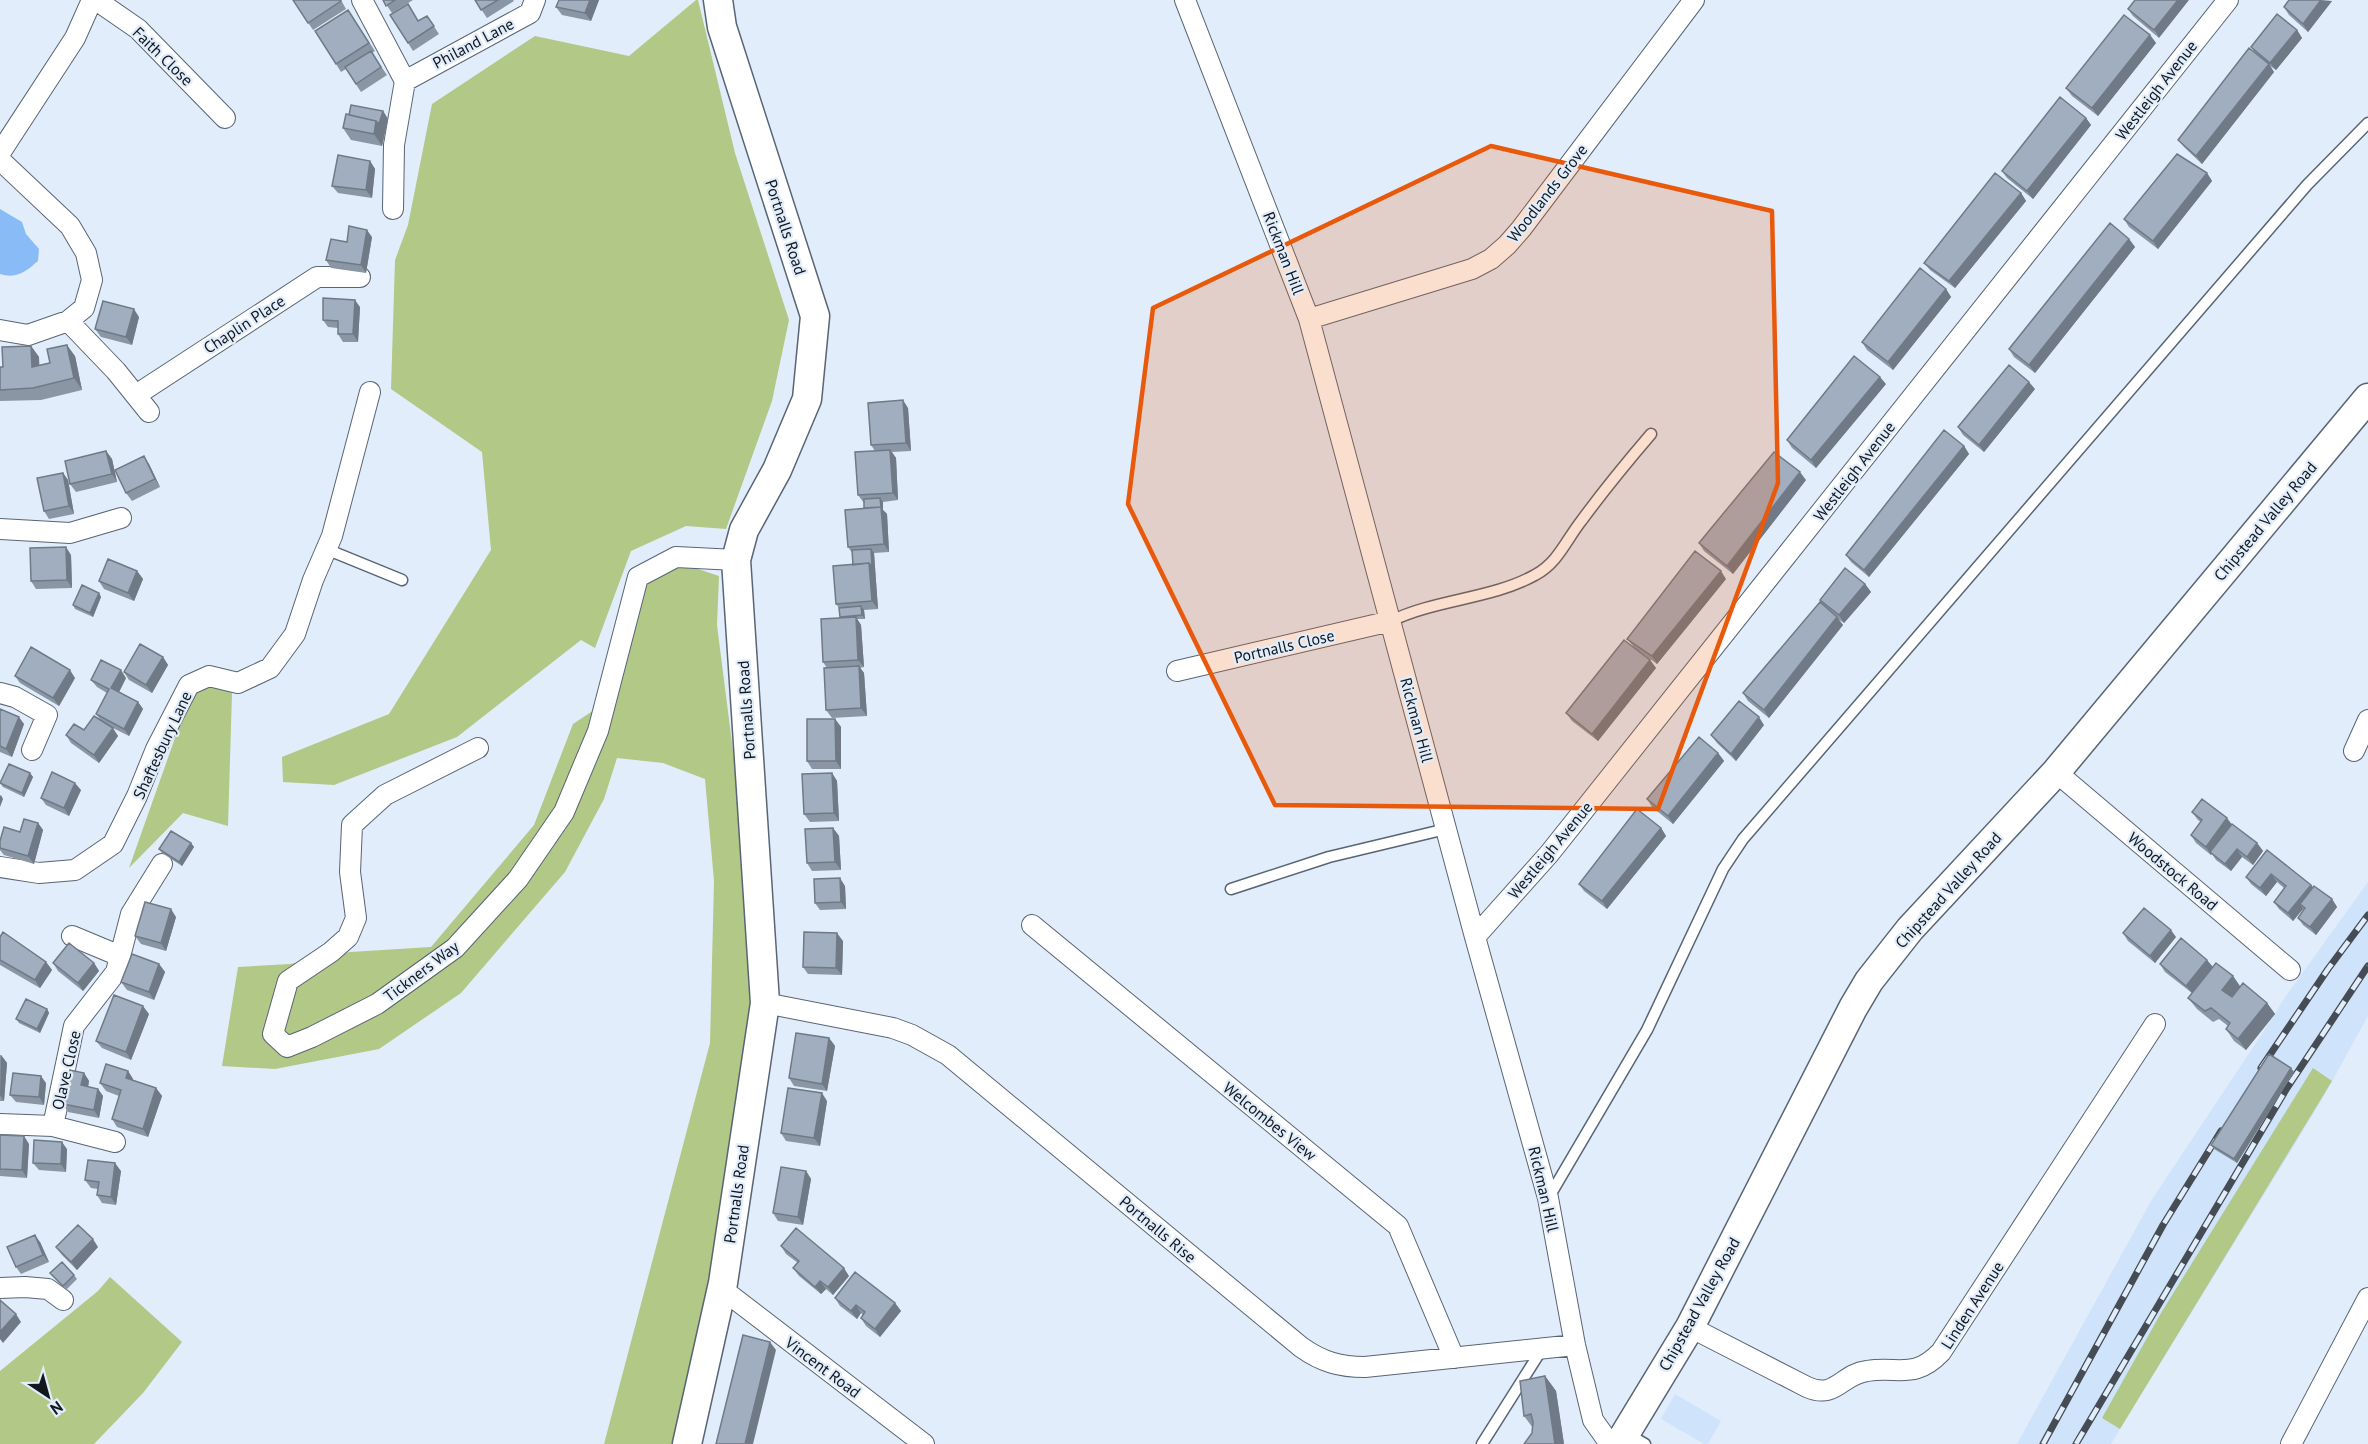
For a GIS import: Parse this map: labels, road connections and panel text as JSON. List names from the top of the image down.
{
  "streets": {
    "street": [
      "Philand Lane",
      "Faith Close",
      "Westleigh Avenue",
      "Woodlands Grove",
      "Portnalls Road",
      "Rickman Hill",
      "Chaplin Place",
      "Chipstead Valley Road",
      "Portnalls Close",
      "Shaftesbury Lane",
      "Woodstock Road",
      "Tickners Way",
      "Olave Close",
      "Welcombes View",
      "Portnalls Rise",
      "Linden Avenue",
      "Vincent Road"
    ]
  },
  "crossings": [
    ["Westleigh Avenue", "Rickman Hill"],
    ["Woodlands Grove", "Rickman Hill"],
    ["Portnalls Road", "Tickners Way"],
    ["Portnalls Road", "Portnalls Rise"],
    ["Portnalls Road", "Vincent Road"],
    ["Rickman Hill", "Chipstead Valley Road"],
    ["Rickman Hill", "Portnalls Close"],
    ["Rickman Hill", "Portnalls Rise"],
    ["Chipstead Valley Road", "Woodstock Road"],
    ["Chipstead Valley Road", "Linden Avenue"],
    ["Welcombes View", "Portnalls Rise"]
  ],
  "north": "bottom right"
}
